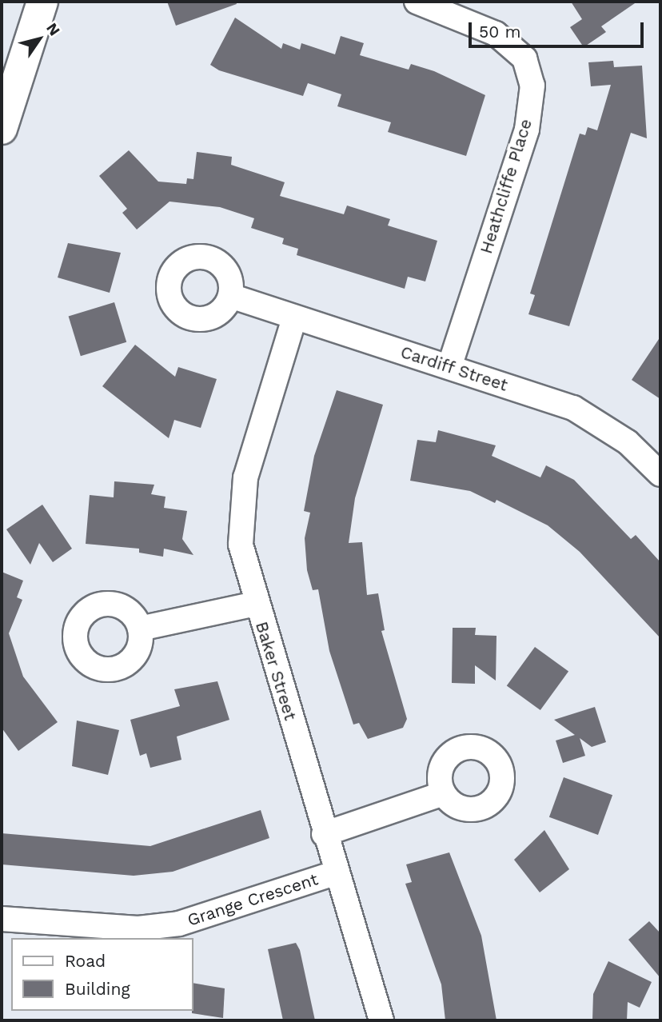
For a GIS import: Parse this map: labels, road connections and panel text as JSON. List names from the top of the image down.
{
  "streets": {
    "street": [
      "Heathcliffe Place",
      "Cardiff Street",
      "Baker Street",
      "Grange Crescent"
    ]
  },
  "crossings": [
    ["Heathcliffe Place", "Cardiff Street"],
    ["Cardiff Street", "Baker Street"],
    ["Baker Street", "Grange Crescent"]
  ],
  "legend": ["Road", "Building"],
  "scale_bar": "50 m",
  "north": "top right"
}
